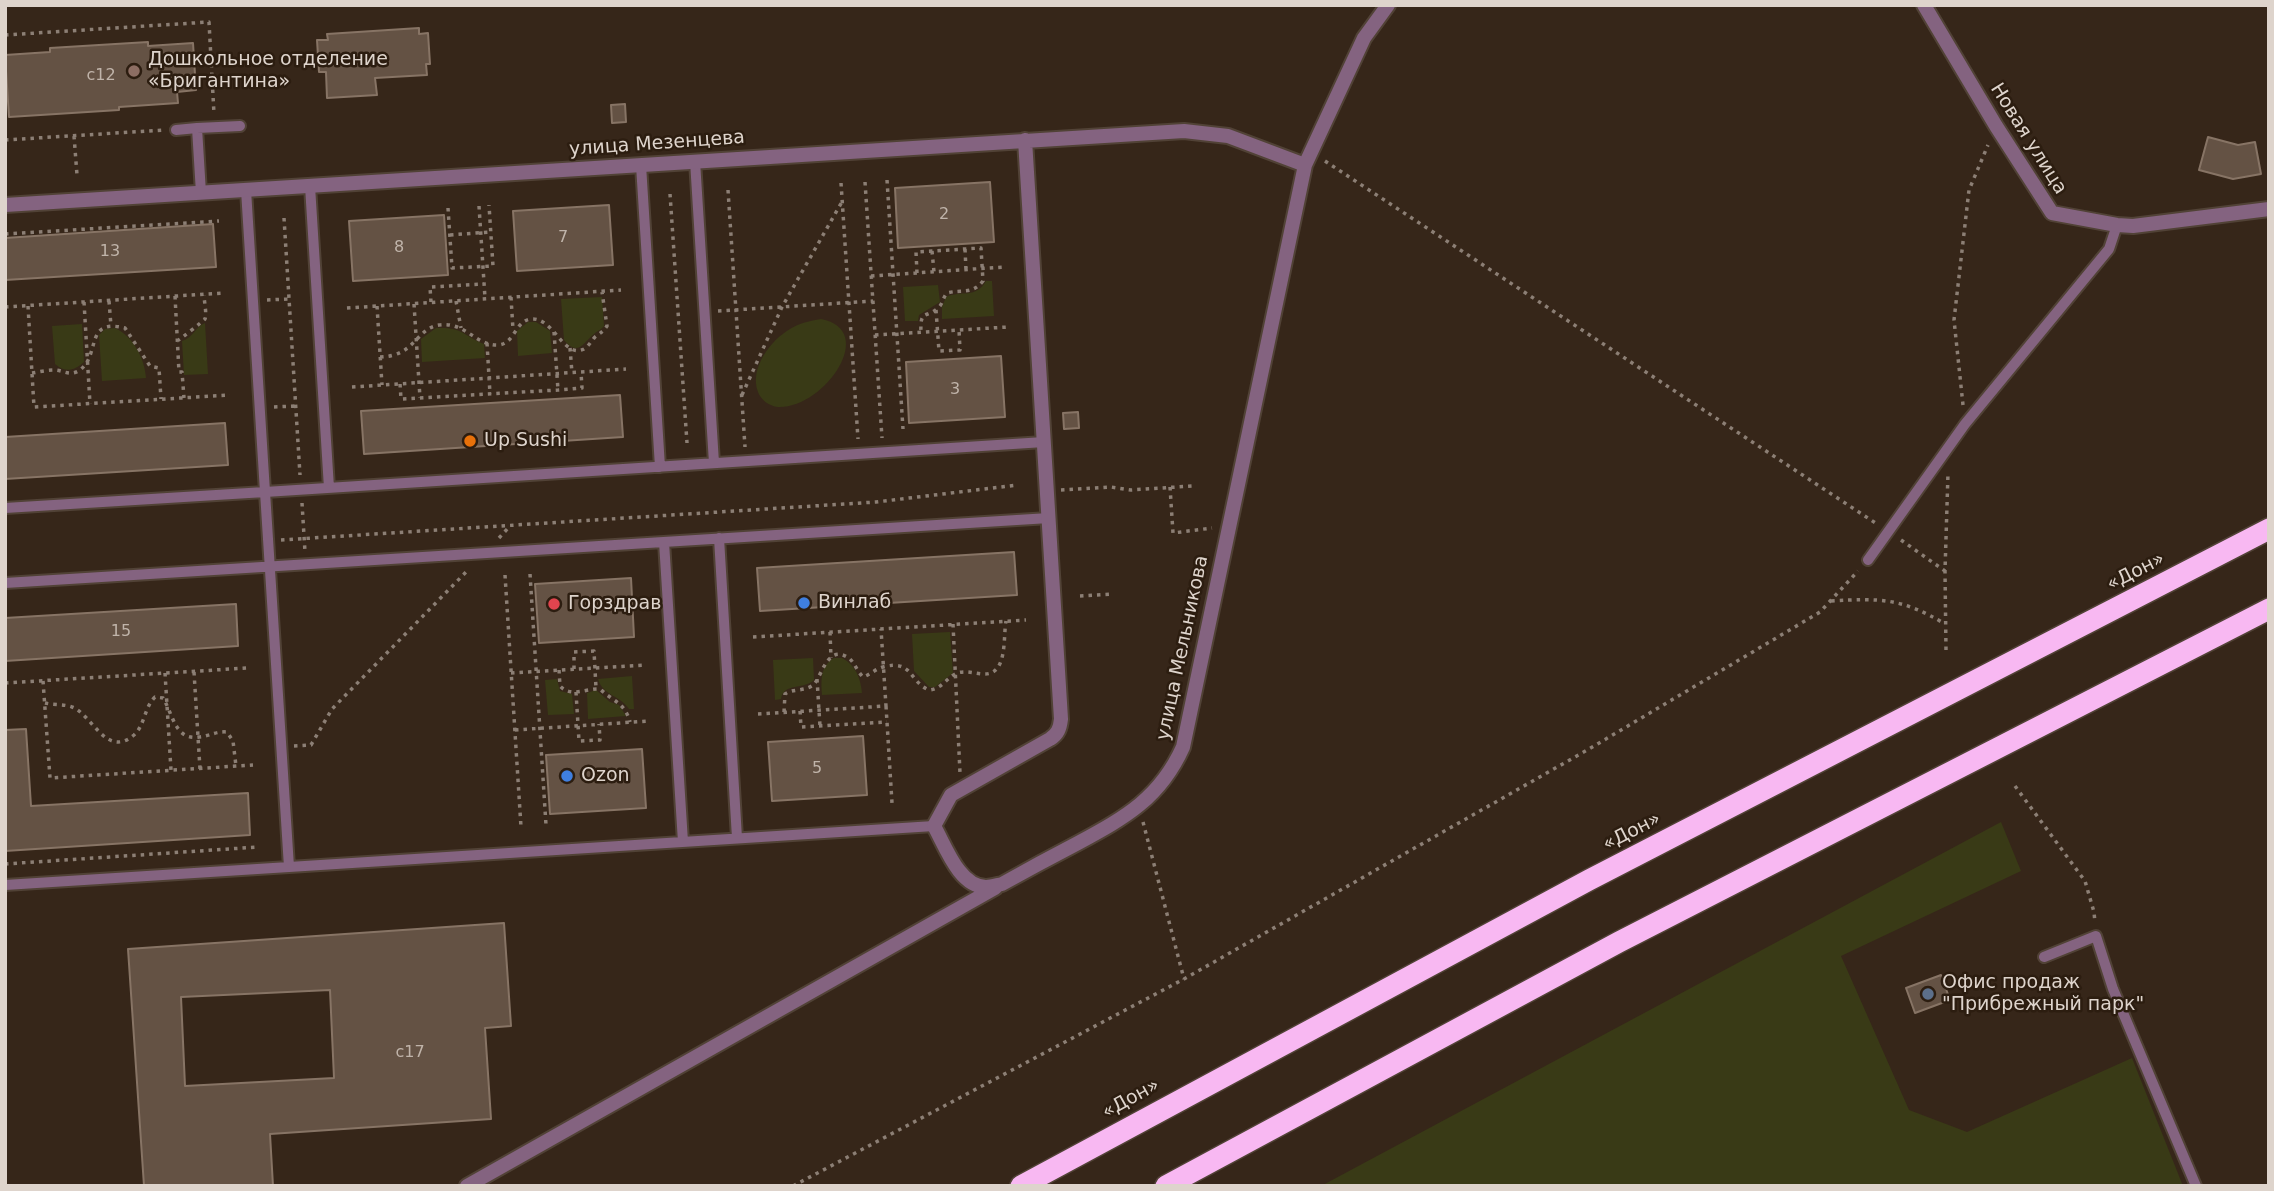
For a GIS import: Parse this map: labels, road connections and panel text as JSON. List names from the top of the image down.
{
  "streets": {
    "highway": ["«Дон»"],
    "street": ["Новая улица", "улица Мезенцева", "улица Мельникова"]
  },
  "crossings": [
    ["улица Мезенцева", "улица Мельникова"]
  ],
  "places": [
    "Дошкольное отделение «Бригантина»",
    "Up Sushi",
    "Винлаб",
    "Горздрав",
    "Ozon",
    "Офис продаж \"Прибрежный парк\""
  ],
  "house_numbers": [
    "с12",
    "2",
    "7",
    "8",
    "13",
    "3",
    "15",
    "5",
    "с17"
  ]
}
